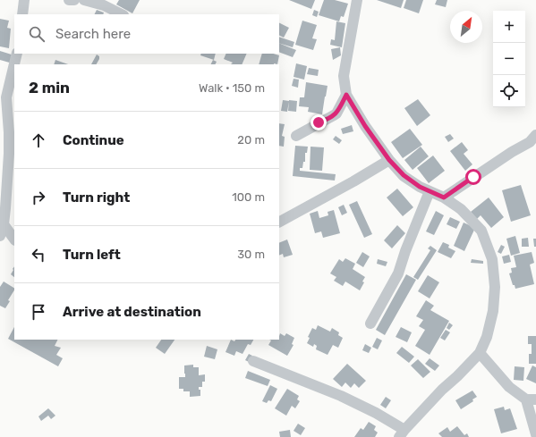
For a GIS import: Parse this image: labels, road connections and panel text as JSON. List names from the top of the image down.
{
  "north": "top right",
  "page": {
    "map_buttons": ["+", "−"],
    "search": "Search here",
    "heading": ["2 min", "Walk · 150 m"],
    "list": [
      ["Continue", "20 m"],
      ["Turn right", "100 m"],
      ["Turn left", "30 m"],
      "Arrive at destination"
    ]
  }
}
